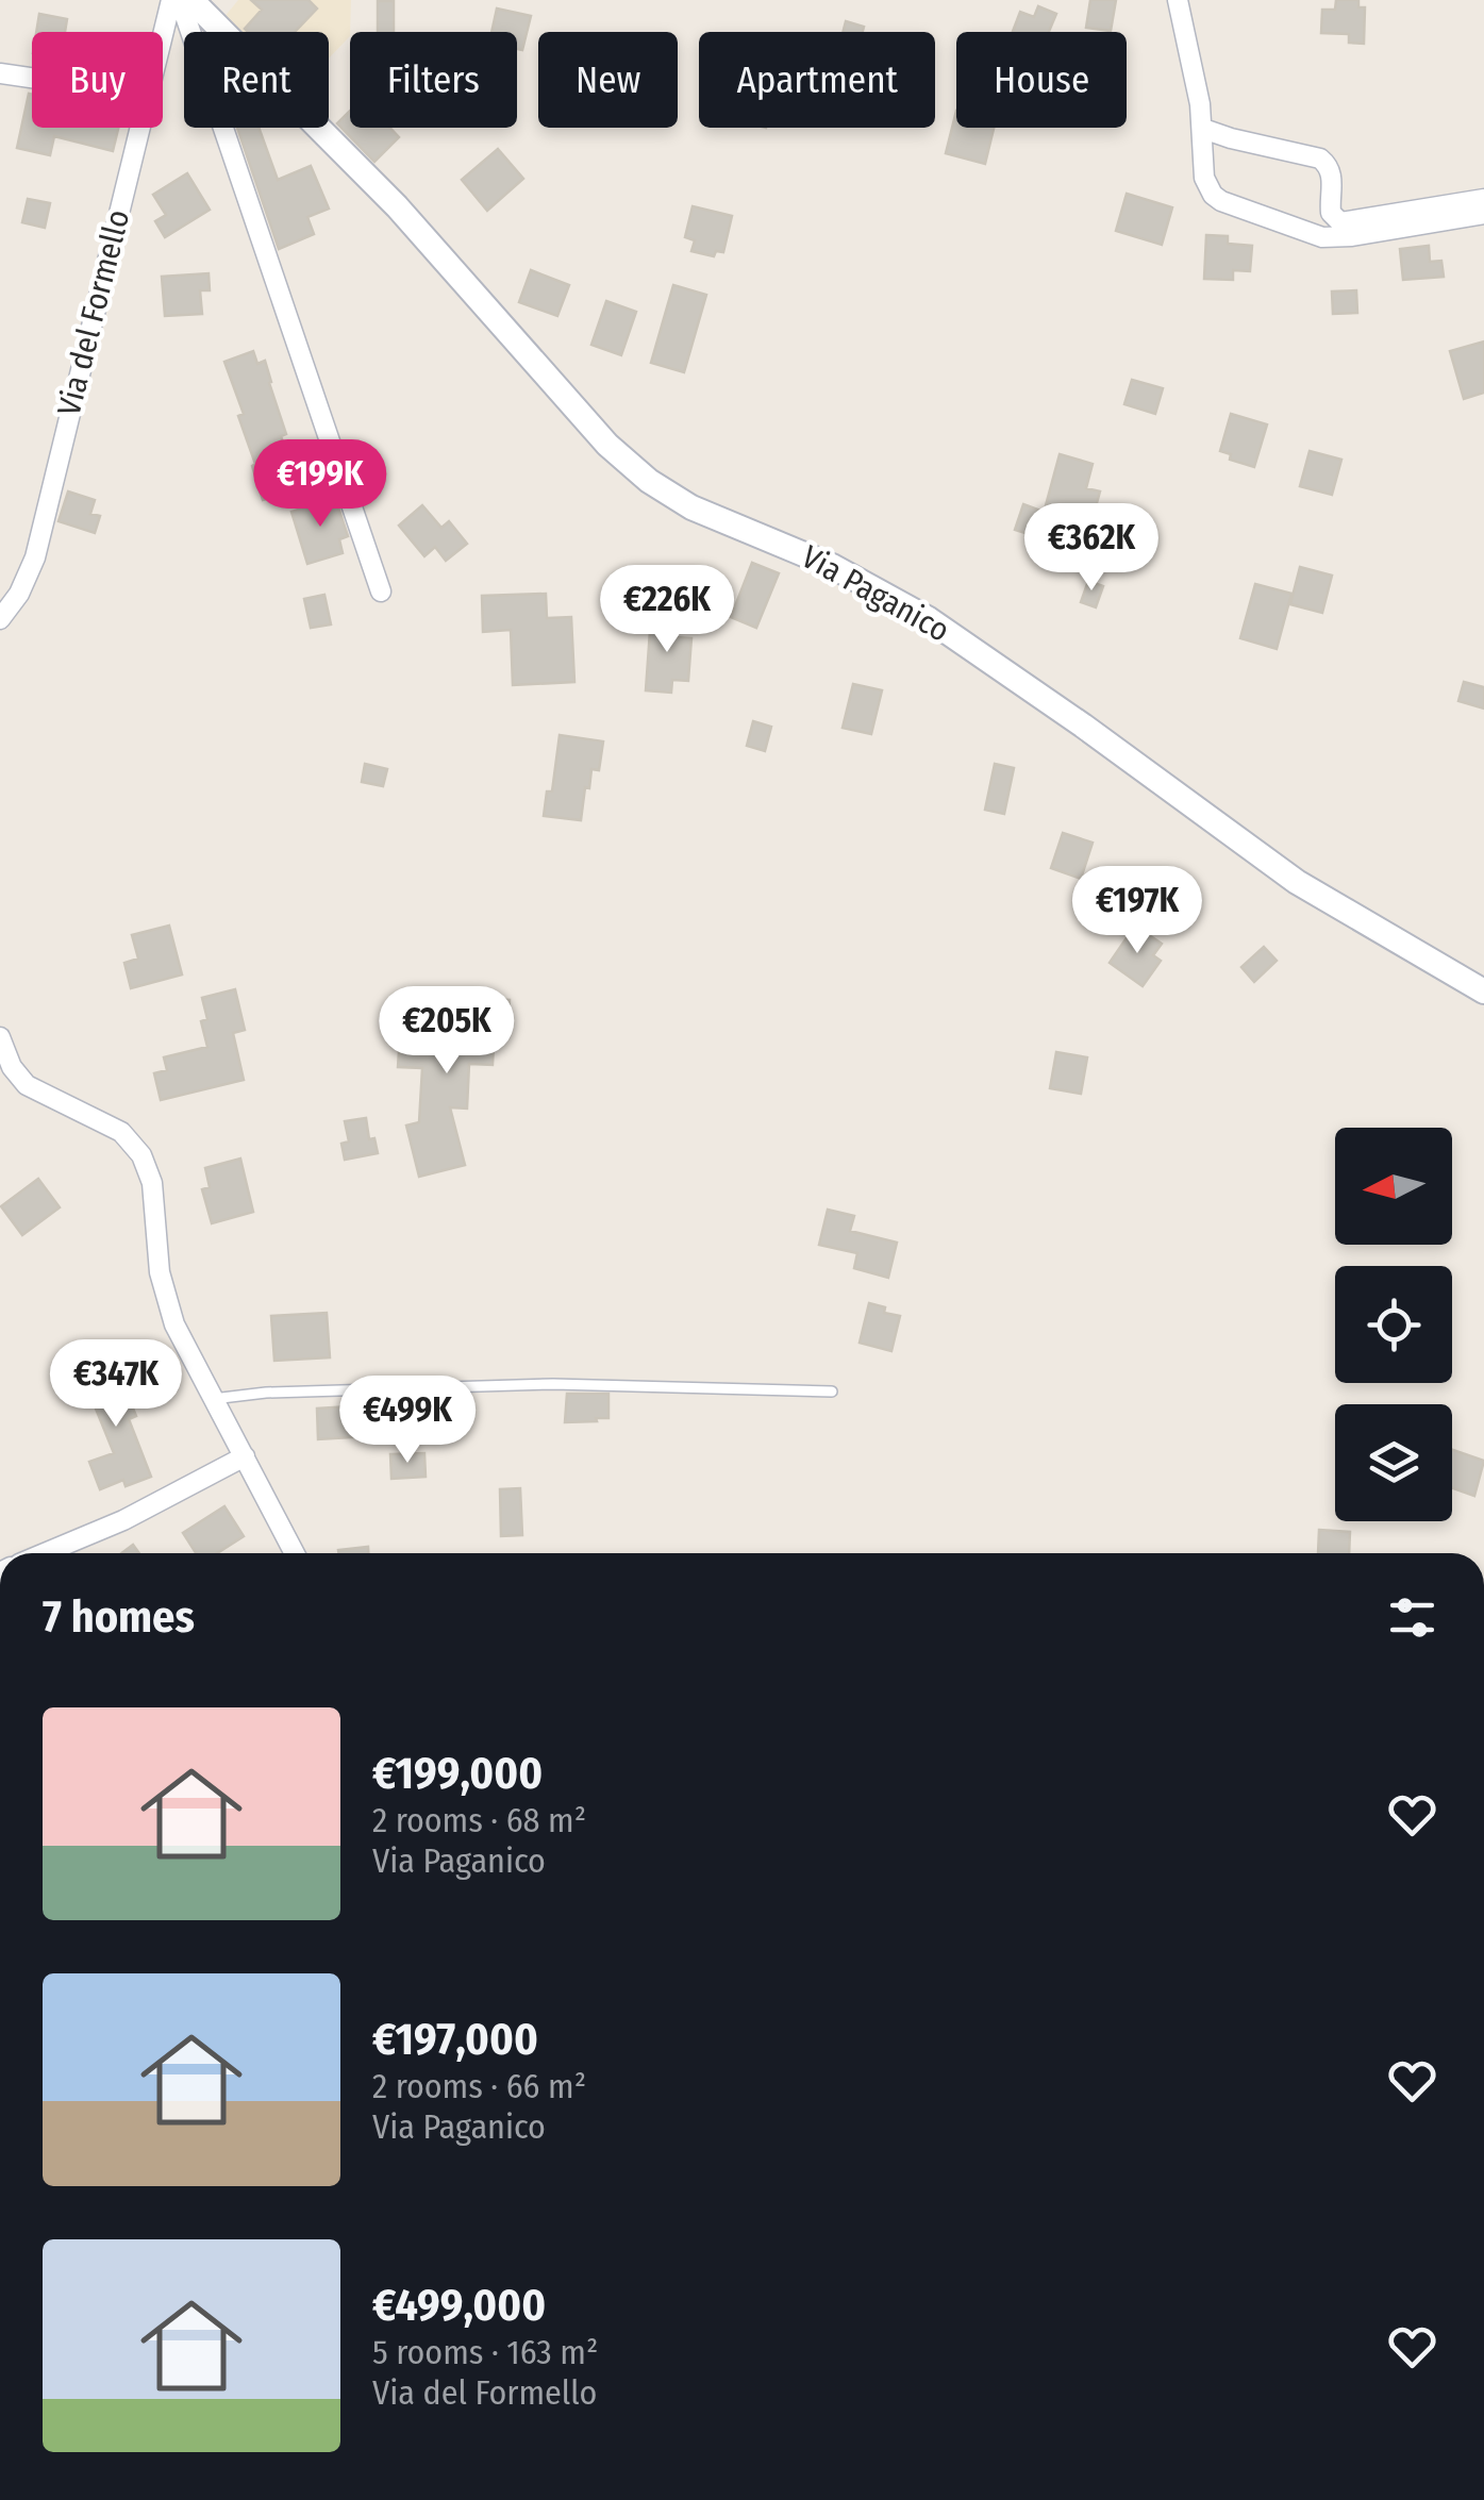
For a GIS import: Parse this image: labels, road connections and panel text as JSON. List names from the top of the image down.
{
  "streets": {
    "street": ["Via del Formello", "Via Paganico"]
  },
  "north": "left",
  "page": {
    "chip": [
      "Buy",
      "Rent",
      "Filters",
      "New",
      "Apartment",
      "House"
    ],
    "price": [
      "€199K",
      "€362K",
      "€226K",
      "€197K",
      "€205K",
      "€347K",
      "€499K"
    ],
    "heading": "7 homes",
    "list": [
      {
        "name": "€199,000",
        "note": "2 rooms · 68 m² · Via Paganico"
      },
      {
        "name": "€197,000",
        "note": "2 rooms · 66 m² · Via Paganico"
      },
      {
        "name": "€499,000",
        "note": "5 rooms · 163 m² · Via del Formello"
      }
    ]
  }
}
